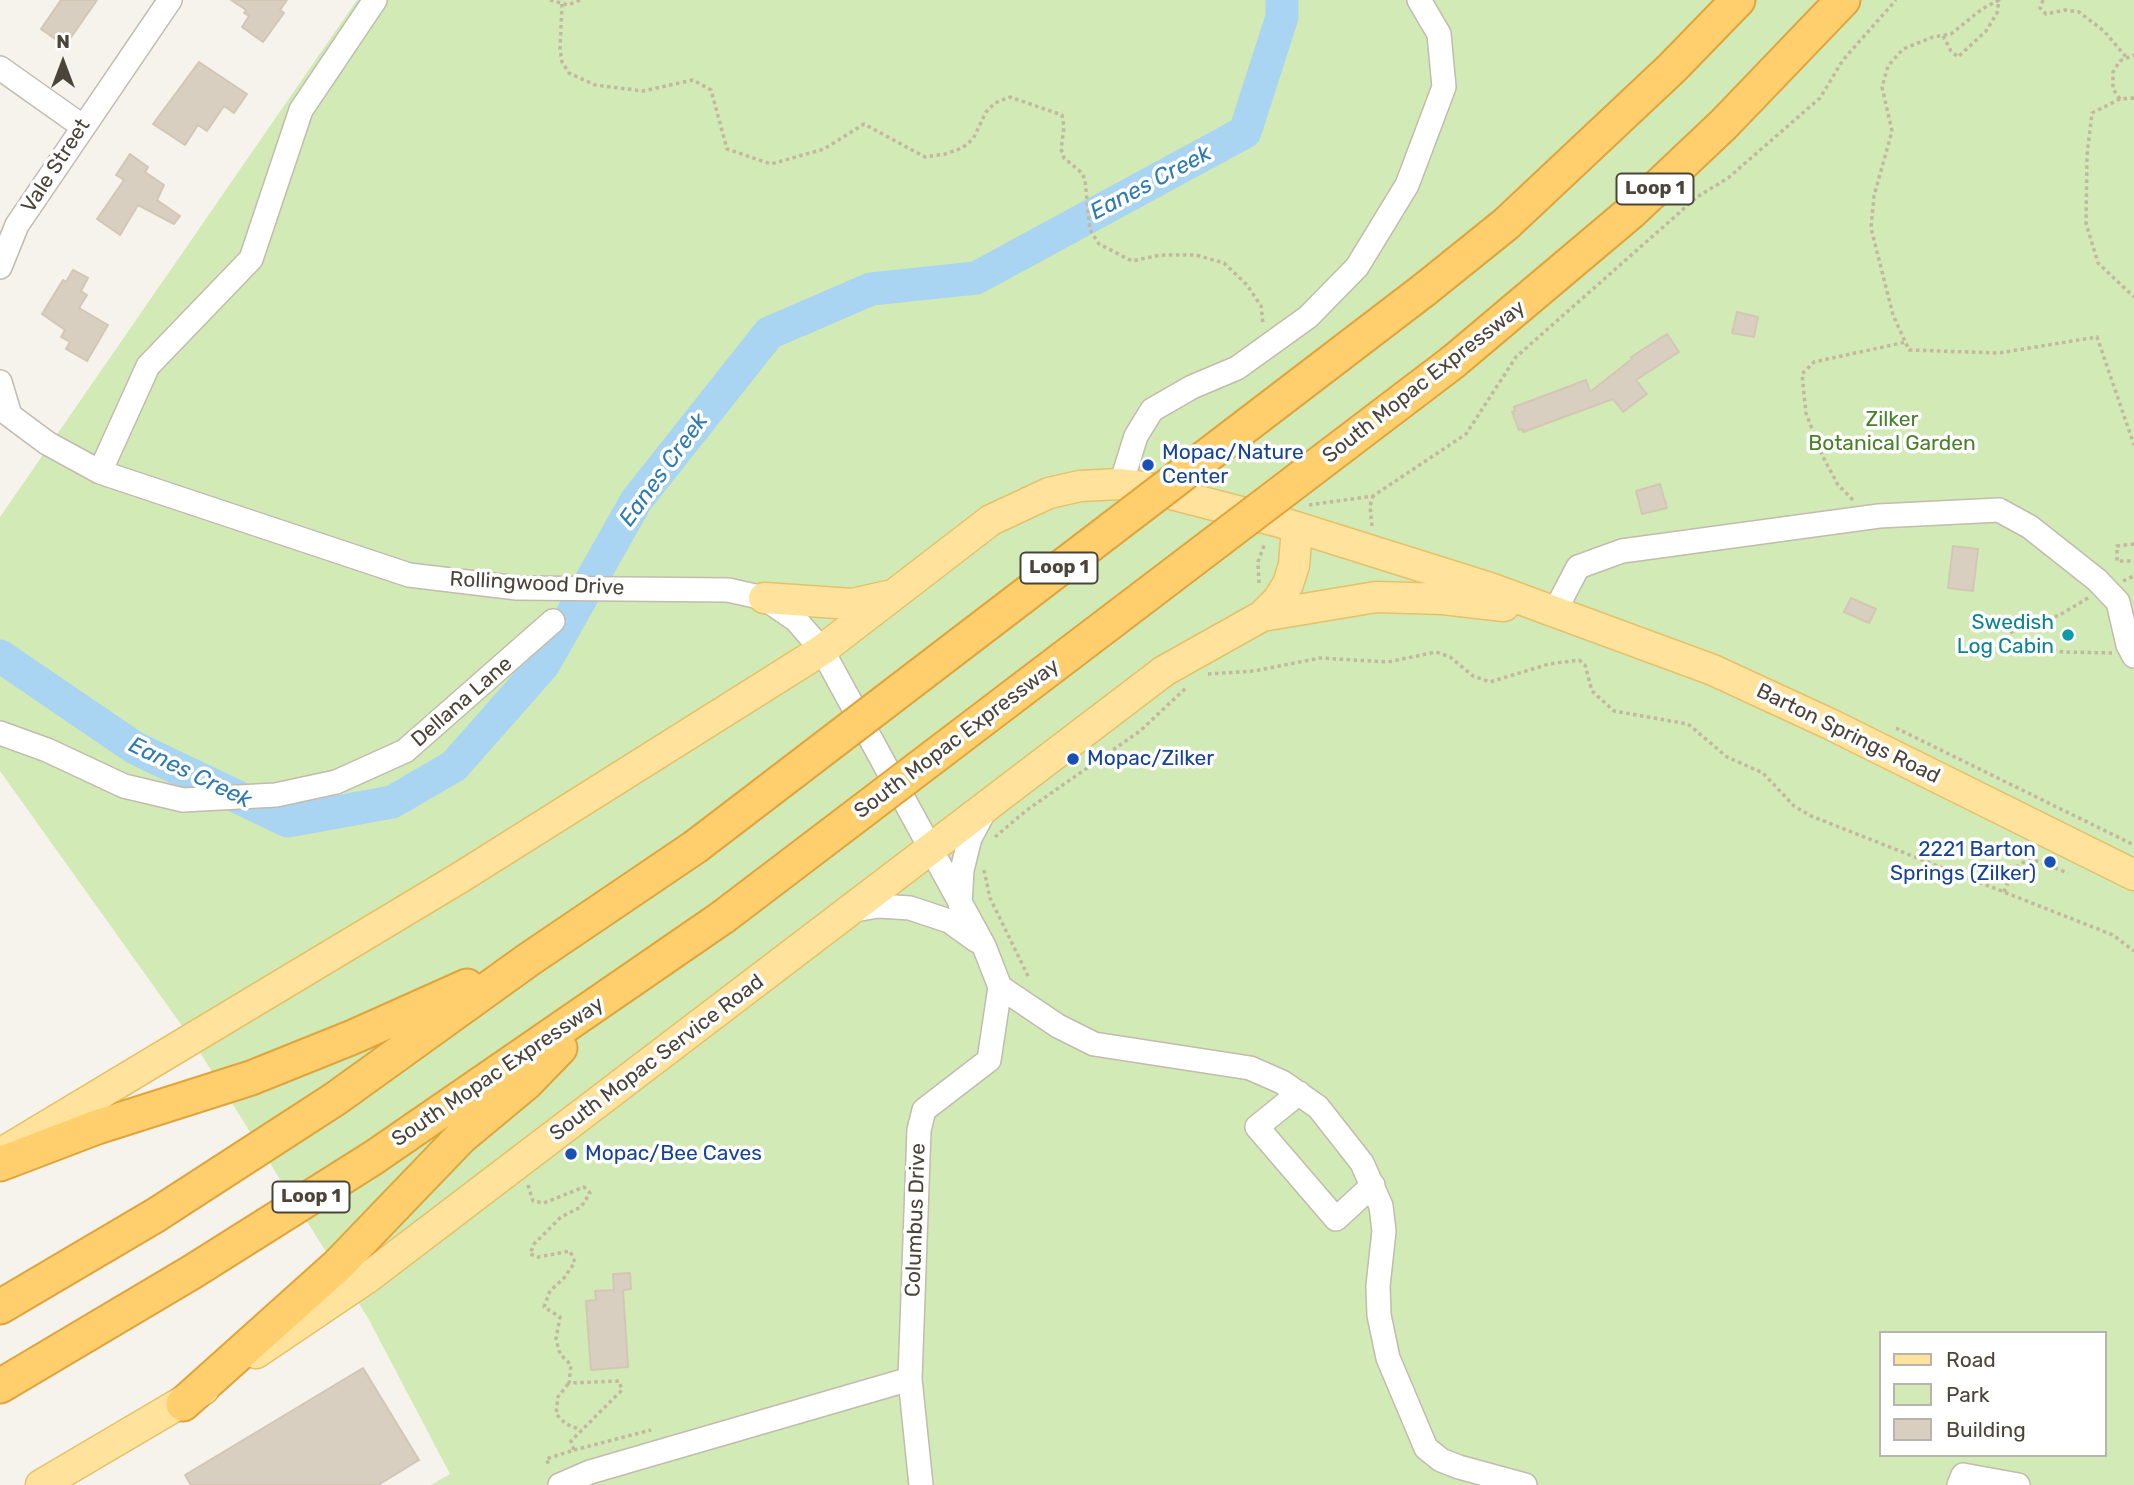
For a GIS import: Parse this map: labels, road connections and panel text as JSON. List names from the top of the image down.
{
  "streets": {
    "highway": ["Loop 1", "South Mopac Expressway"],
    "main road": ["Barton Springs Road", "South Mopac Service Road"],
    "street": [
      "Vale Street",
      "Rollingwood Drive",
      "Dellana Lane",
      "Columbus Drive"
    ]
  },
  "crossings": [
    ["Rollingwood Drive", "South Mopac Service Road"],
    ["Rollingwood Drive", "Columbus Drive"],
    ["Barton Springs Road", "South Mopac Service Road"]
  ],
  "water": ["Eanes Creek"],
  "parks": ["Zilker Botanical Garden"],
  "places": [
    "Mopac/Nature Center",
    "Swedish Log Cabin",
    "Mopac/Zilker",
    "2221 Barton Springs (Zilker)",
    "Mopac/Bee Caves"
  ],
  "legend": ["Road", "Park", "Building"],
  "north": "top"
}
